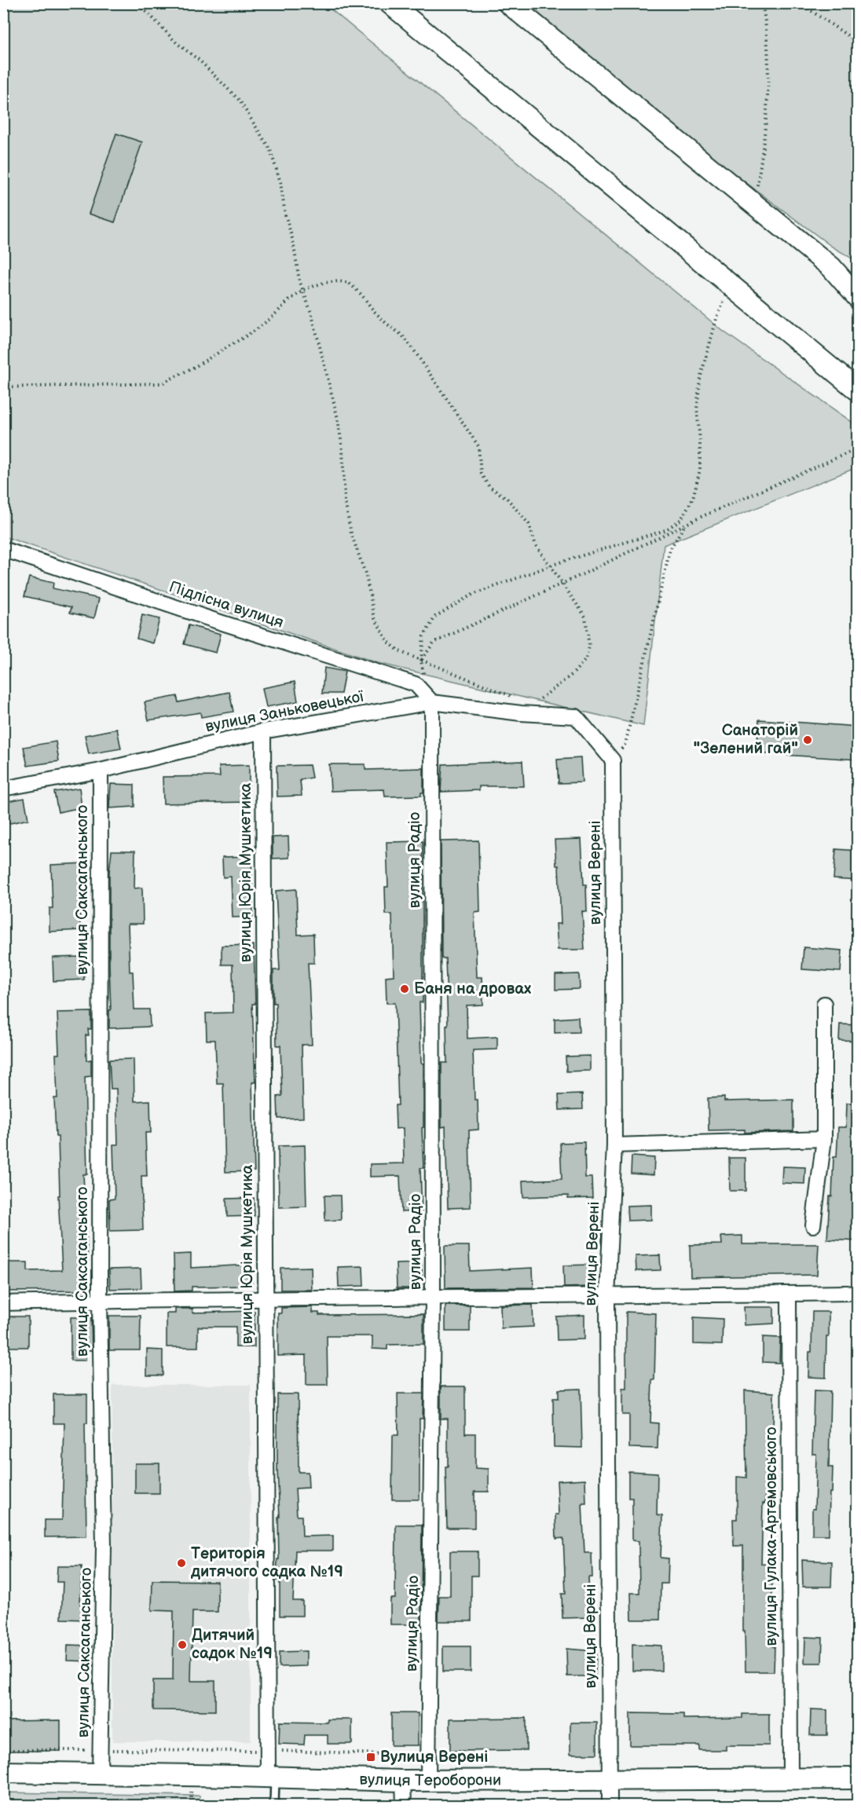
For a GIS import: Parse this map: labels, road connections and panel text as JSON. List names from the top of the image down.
{
  "streets": {
    "main road": ["вулиця Тероборони"],
    "street": [
      "Підлісна вулиця",
      "вулиця Заньковецької",
      "вулиця Радіо",
      "вулиця Юрія Мушкетика",
      "вулиця Верені",
      "вулиця Саксаганського",
      "вулиця Гулака-Артемовського"
    ]
  },
  "crossings": [
    ["Підлісна вулиця", "вулиця Заньковецької"],
    ["Підлісна вулиця", "вулиця Радіо"],
    ["вулиця Заньковецької", "вулиця Радіо"],
    ["вулиця Заньковецької", "вулиця Юрія Мушкетика"],
    ["вулиця Заньковецької", "вулиця Верені"],
    ["вулиця Заньковецької", "вулиця Саксаганського"],
    ["вулиця Радіо", "вулиця Тероборони"],
    ["вулиця Юрія Мушкетика", "вулиця Тероборони"],
    ["вулиця Верені", "вулиця Тероборони"],
    ["вулиця Саксаганського", "вулиця Тероборони"],
    ["вулиця Гулака-Артемовського", "вулиця Тероборони"]
  ],
  "places": {
    "other": [
      "Санаторій \"Зелений гай\"",
      "Баня на дровах",
      "Територія дитячого садка №19",
      "Дитячий садок №19"
    ],
    "transit": ["Вулиця Верені"]
  }
}
